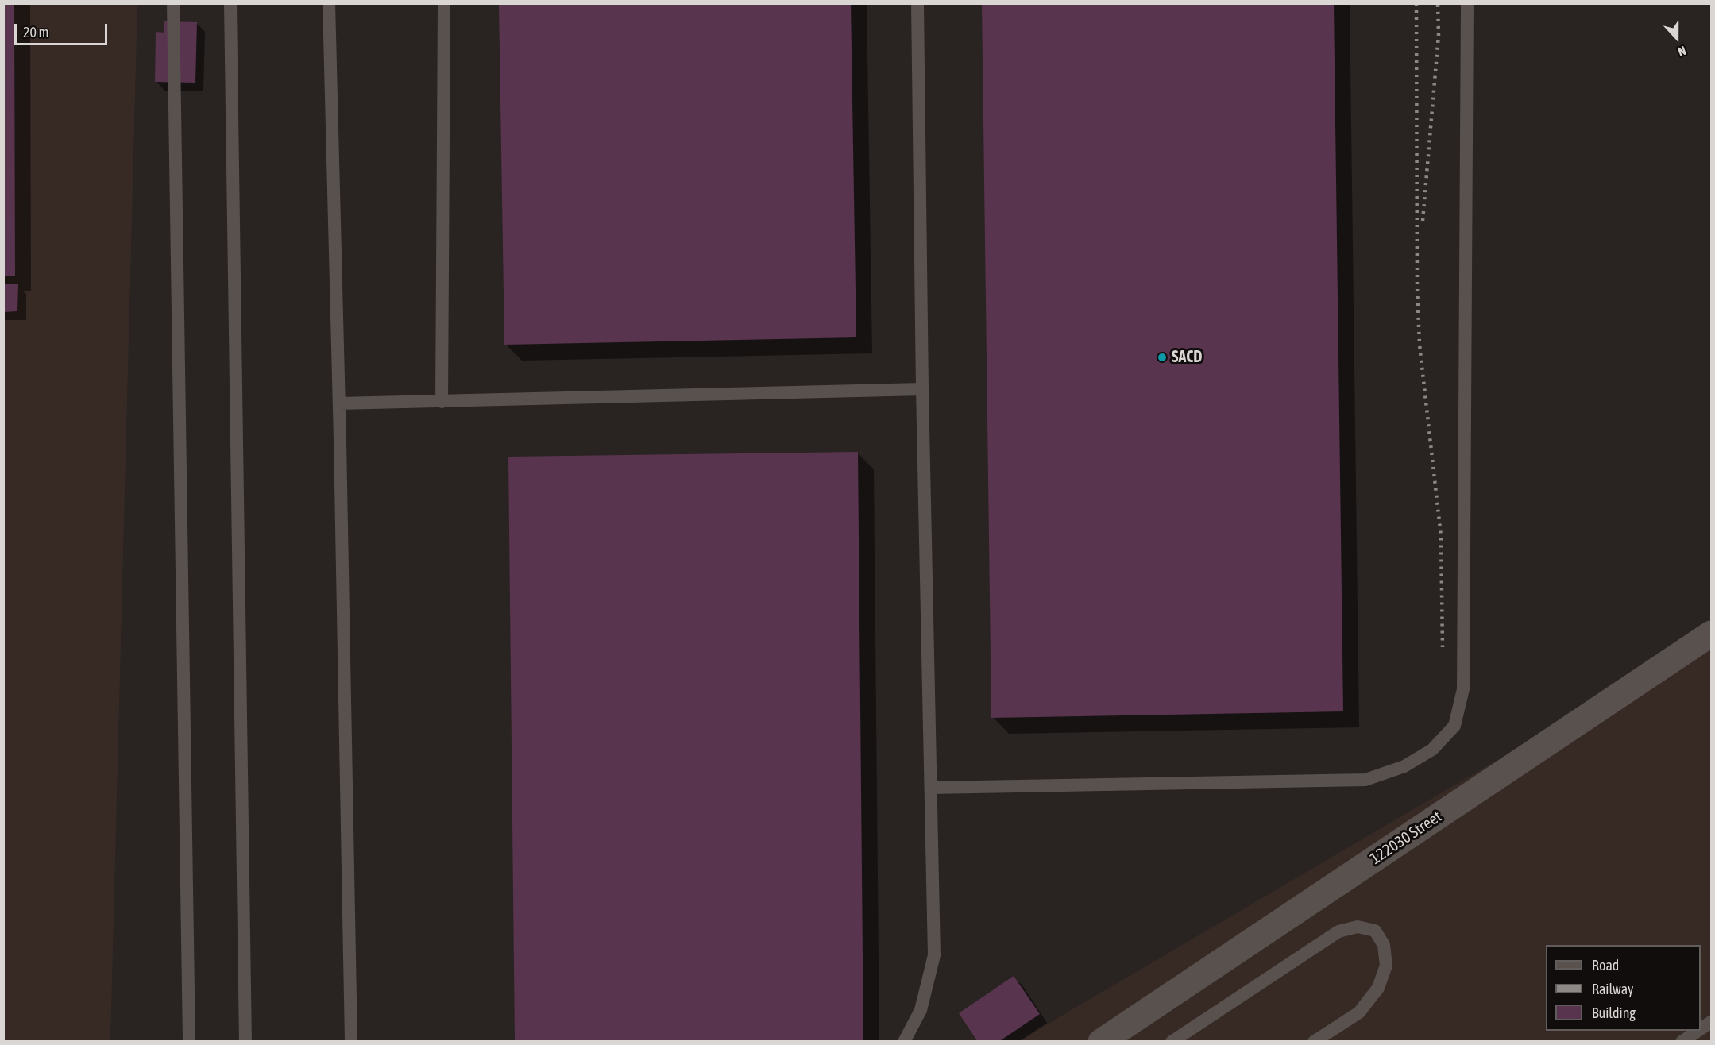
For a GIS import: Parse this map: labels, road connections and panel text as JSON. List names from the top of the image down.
{
  "streets": {
    "street": ["122030 Street"]
  },
  "places": ["SACD"],
  "legend": ["Road", "Railway", "Building"],
  "scale_bar": "20 m",
  "north": "bottom"
}
